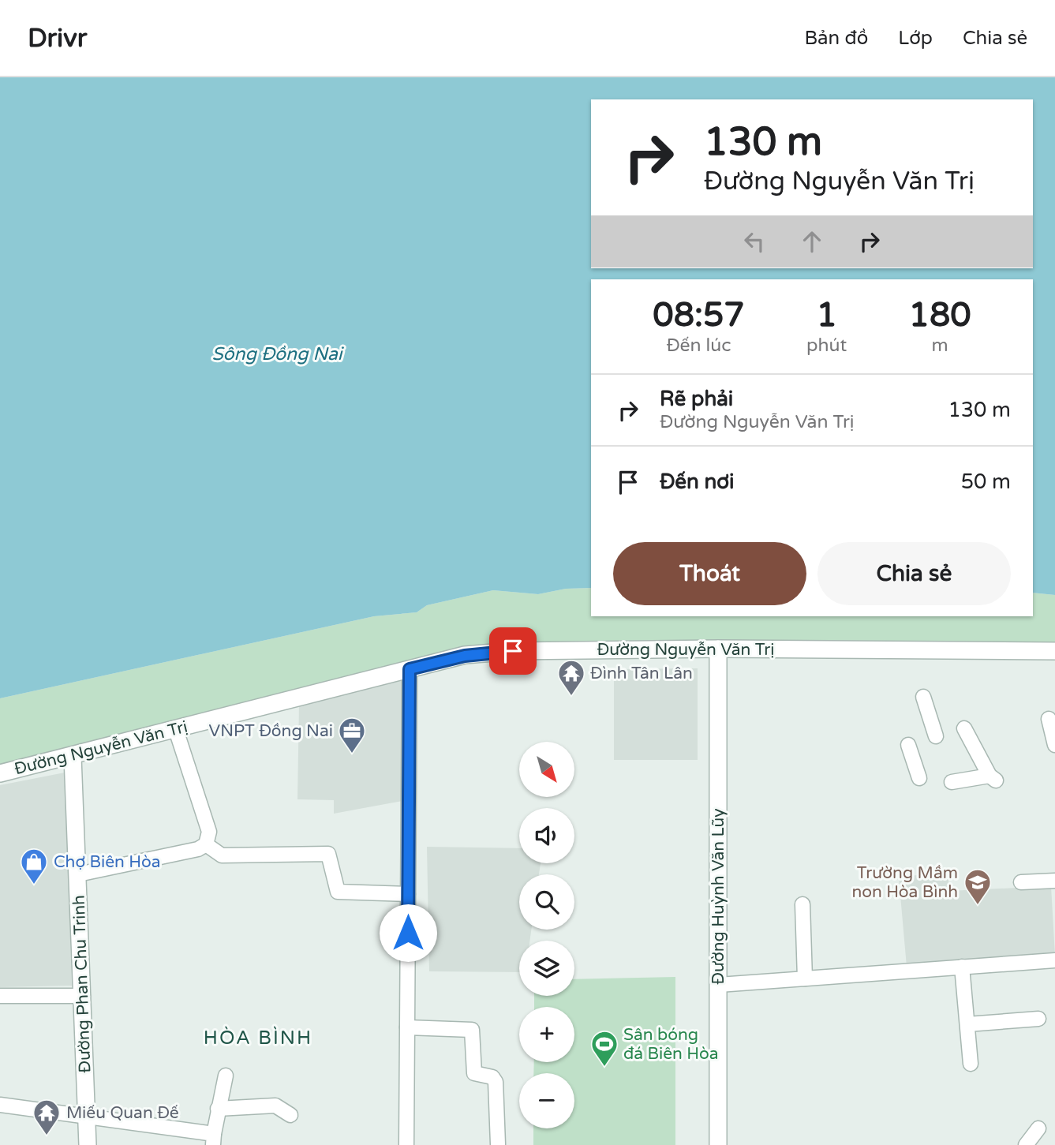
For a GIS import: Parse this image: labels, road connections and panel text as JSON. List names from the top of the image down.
{
  "streets": {
    "street": ["Đường Nguyễn Văn Trị", "Đường Huỳnh Văn Lũy", "Đường Phan Chu Trinh"]
  },
  "crossings": [
    ["Đường Nguyễn Văn Trị", "Đường Huỳnh Văn Lũy"],
    ["Đường Nguyễn Văn Trị", "Đường Phan Chu Trinh"]
  ],
  "districts": ["HÒA BÌNH"],
  "water": ["Sông Đồng Nai"],
  "places": {
    "temple": ["Đình Tân Lân", "Miếu Quan Đế"],
    "office": ["VNPT Đồng Nai"],
    "shop": ["Chợ Biên Hòa"],
    "school or university": ["Trường Mầm non Hòa Bình"],
    "sports": ["Sân bóng đá Biên Hòa"]
  },
  "north": "bottom right",
  "page": {
    "header": "Drivr",
    "nav": ["Bản đồ", "Lớp", "Chia sẻ"],
    "turn": ["130 m", "Đường Nguyễn Văn Trị"],
    "eta": [
      "08:57",
      "Đến lúc",
      "1",
      "phút",
      "180",
      "m"
    ],
    "list": [
      {
        "name": "Rẽ phải",
        "note": "Đường Nguyễn Văn Trị",
        "value": "130 m"
      },
      {
        "name": "Đến nơi",
        "value": "50 m"
      }
    ],
    "buttons": ["Thoát", "Chia sẻ"],
    "map_buttons": ["+", "−"]
  }
}
